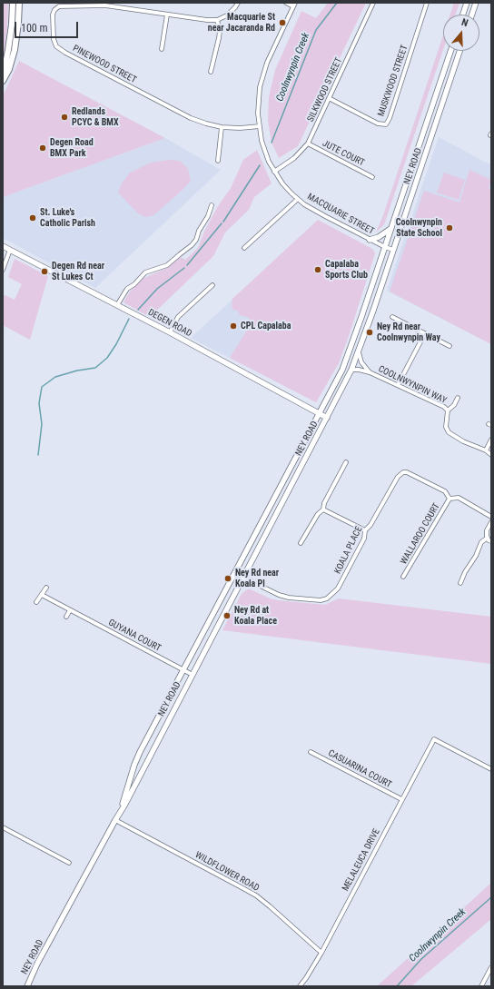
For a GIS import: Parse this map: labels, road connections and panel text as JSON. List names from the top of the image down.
{
  "streets": {
    "main road": ["NEY ROAD", "DEGEN ROAD"],
    "street": [
      "PINEWOOD STREET",
      "MUSKWOOD STREET",
      "SILKWOOD STREET",
      "JUTE COURT",
      "MACQUARIE STREET",
      "COOLNWYNPIN WAY",
      "WALLAROO COURT",
      "KOALA PLACE",
      "GUYANA COURT",
      "CASUARINA COURT",
      "MELALEUCA DRIVE",
      "WILDFLOWER ROAD"
    ]
  },
  "crossings": [
    ["PINEWOOD STREET", "MACQUARIE STREET"],
    ["MUSKWOOD STREET", "SILKWOOD STREET"],
    ["SILKWOOD STREET", "JUTE COURT"],
    ["SILKWOOD STREET", "MACQUARIE STREET"],
    ["NEY ROAD", "MACQUARIE STREET"],
    ["NEY ROAD", "DEGEN ROAD"],
    ["NEY ROAD", "COOLNWYNPIN WAY"],
    ["NEY ROAD", "KOALA PLACE"],
    ["NEY ROAD", "GUYANA COURT"],
    ["NEY ROAD", "WILDFLOWER ROAD"],
    ["WALLAROO COURT", "KOALA PLACE"],
    ["CASUARINA COURT", "MELALEUCA DRIVE"],
    ["MELALEUCA DRIVE", "WILDFLOWER ROAD"]
  ],
  "water": ["Coolnwynpin Creek"],
  "places": [
    "Macquarie St near Jacaranda Rd",
    "Redlands PCYC & BMX",
    "Degen Road BMX Park",
    "St. Luke's Catholic Parish",
    "Coolnwynpin State School",
    "Capalaba Sports Club",
    "Degen Rd near St Lukes Ct",
    "CPL Capalaba",
    "Ney Rd near Coolnwynpin Way",
    "Ney Rd near Koala Pl",
    "Ney Rd at Koala Place"
  ],
  "scale_bar": "100 m",
  "north": "top"
}
